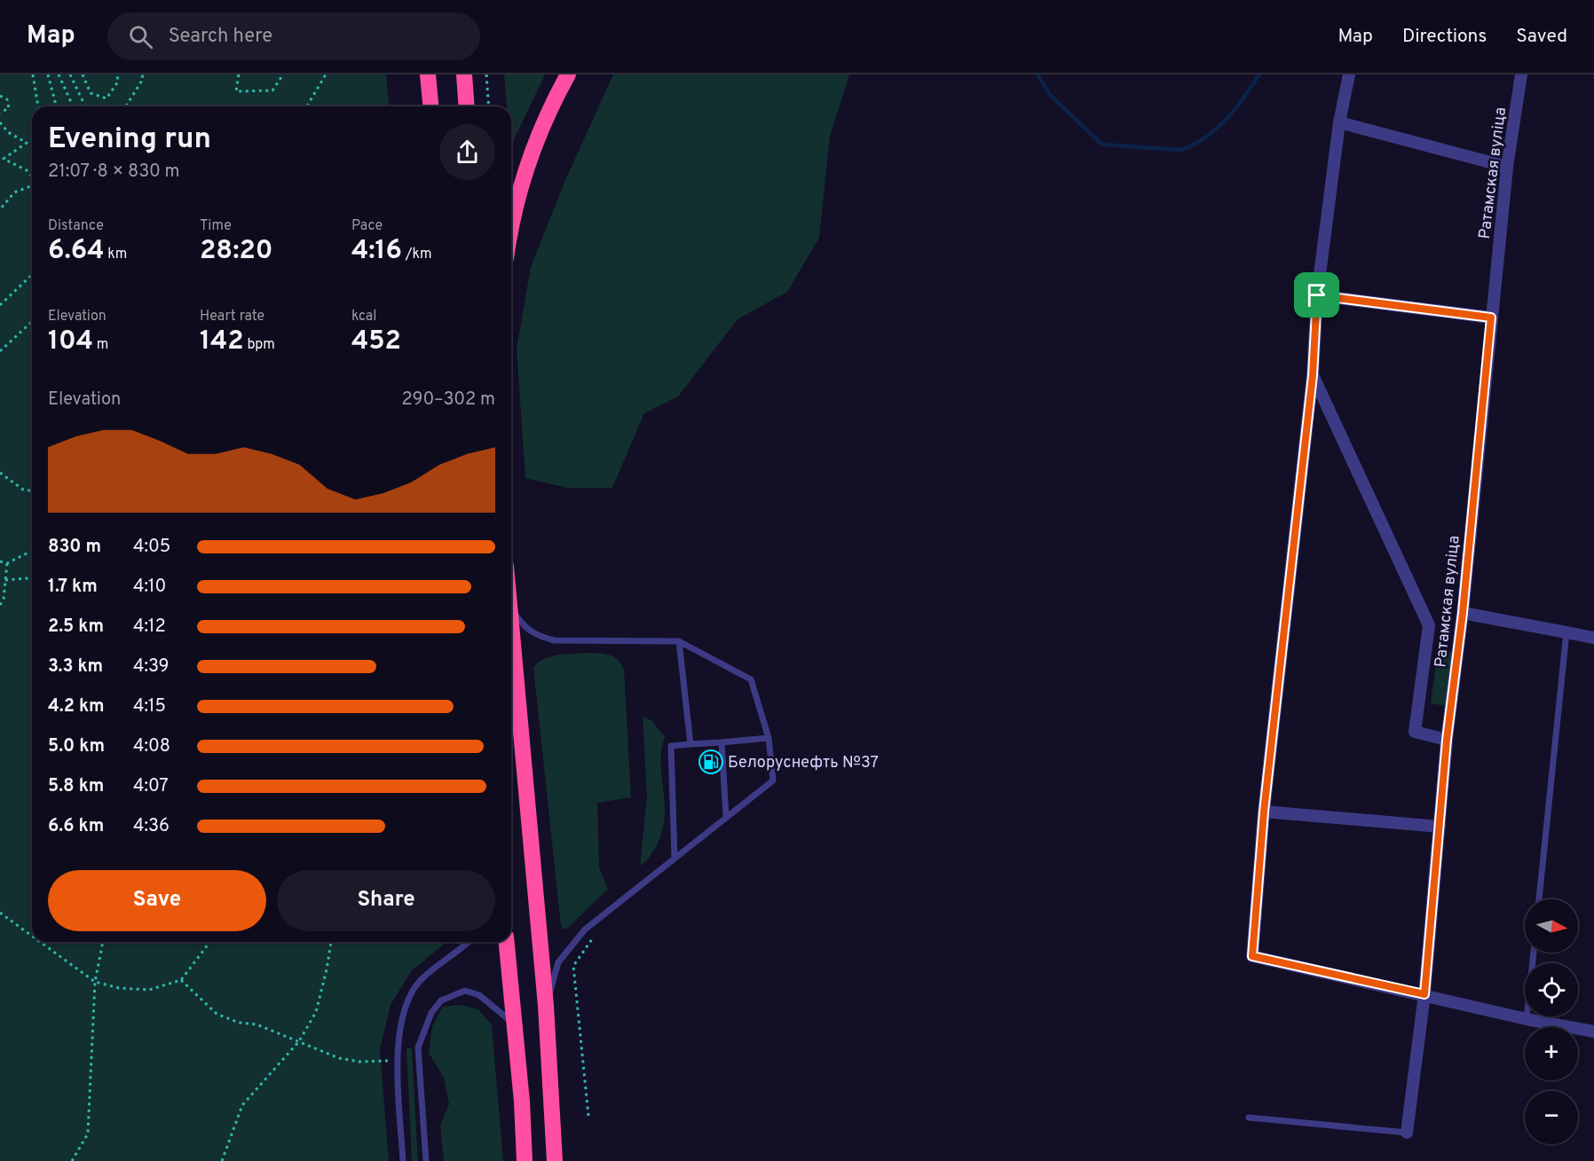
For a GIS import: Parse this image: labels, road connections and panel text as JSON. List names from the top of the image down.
{
  "streets": {
    "street": ["Ратамская вуліца"]
  },
  "places": {
    "fuel station": ["Белоруснефть №37"]
  },
  "north": "right",
  "page": {
    "header": "Map",
    "search": "Search here",
    "nav": ["Map", "Directions", "Saved"],
    "heading": ["Evening run", "21:07 · 8 × 830 m"],
    "stats": [
      ["Distance", "6.64 km"],
      ["Time", "28:20"],
      ["Pace", "4:16 /km"],
      ["Elevation", "104 m"],
      ["Heart rate", "142 bpm"],
      ["kcal", "452"]
    ],
    "chart": ["Elevation", "290–302 m"],
    "list": [
      {
        "name": "830 m",
        "note": "4:05"
      },
      {
        "name": "1.7 km",
        "note": "4:10"
      },
      {
        "name": "2.5 km",
        "note": "4:12"
      },
      {
        "name": "3.3 km",
        "note": "4:39"
      },
      {
        "name": "4.2 km",
        "note": "4:15"
      },
      {
        "name": "5.0 km",
        "note": "4:08"
      },
      {
        "name": "5.8 km",
        "note": "4:07"
      },
      {
        "name": "6.6 km",
        "note": "4:36"
      }
    ],
    "buttons": ["Save", "Share"],
    "map_buttons": ["+", "−"]
  }
}
